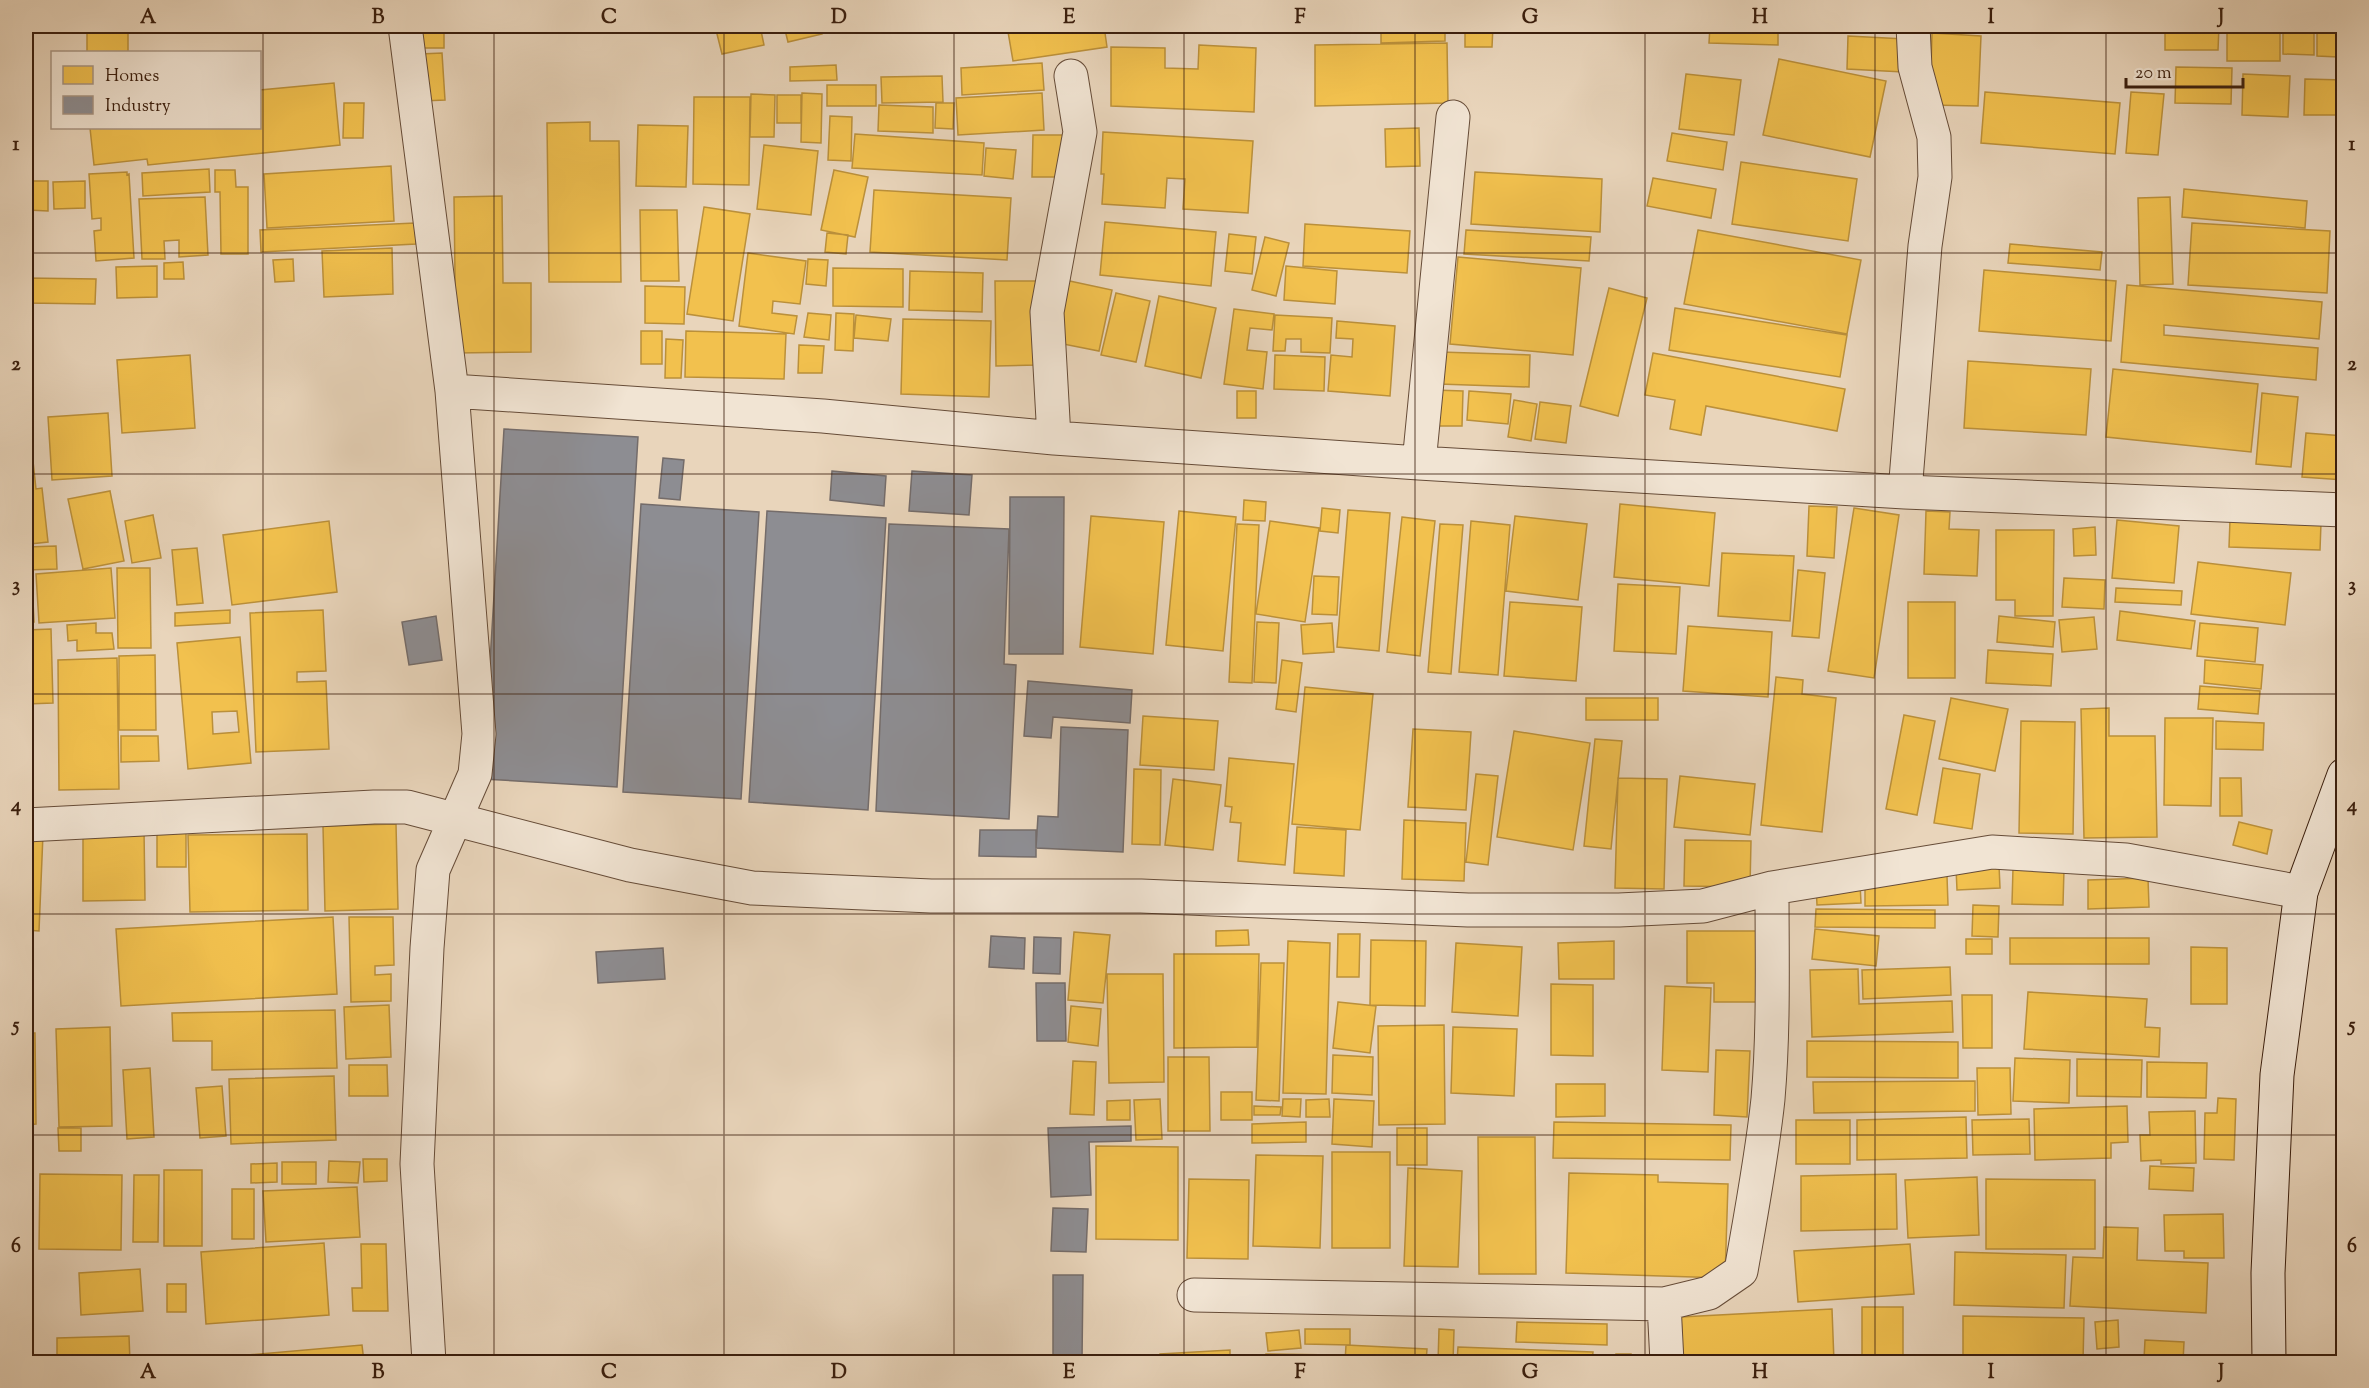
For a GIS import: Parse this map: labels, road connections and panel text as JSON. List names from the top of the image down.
{
  "legend": ["Homes", "Industry"],
  "scale_bar": "20 m",
  "grid": {
    "columns": [
      "A",
      "B",
      "C",
      "D",
      "E",
      "F",
      "G",
      "H",
      "I",
      "J"
    ],
    "rows": [
      "1",
      "2",
      "3",
      "4",
      "5",
      "6"
    ]
  }
}
